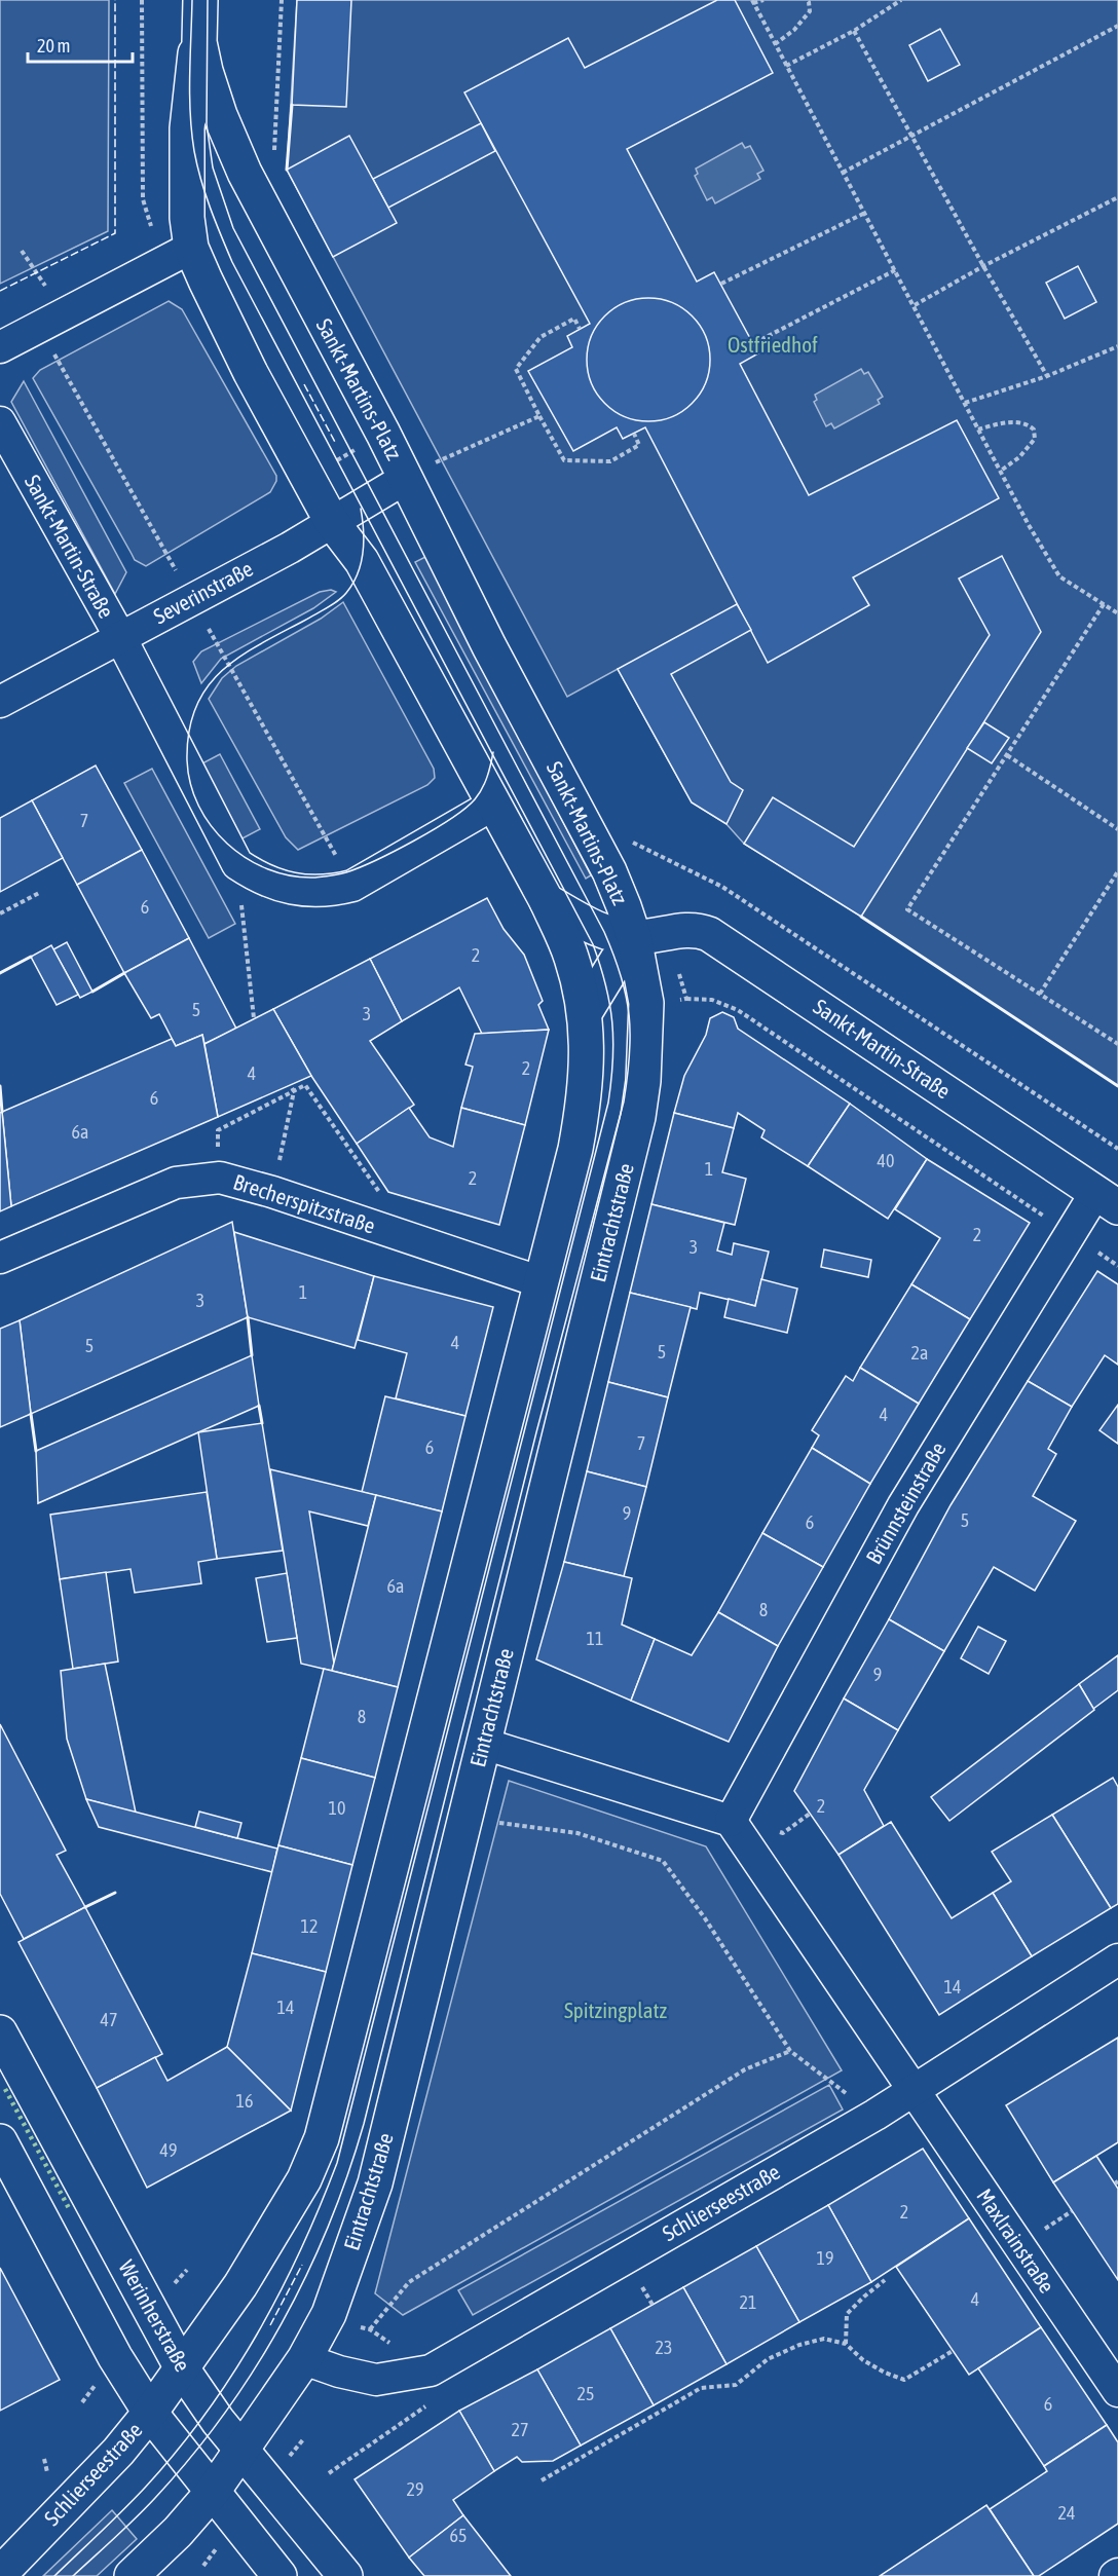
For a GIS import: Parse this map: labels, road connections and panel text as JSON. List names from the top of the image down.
{
  "streets": {
    "main road": [
      "Sankt-Martins-Platz",
      "Sankt-Martin-Straße",
      "Eintrachtstraße",
      "Schlierseestraße",
      "Werinherstraße"
    ],
    "street": [
      "Severinstraße",
      "Brecherspitzstraße",
      "Brünnsteinstraße",
      "Maxlrainstraße"
    ]
  },
  "crossings": [
    ["Sankt-Martins-Platz", "Sankt-Martin-Straße"],
    ["Sankt-Martins-Platz", "Severinstraße"],
    ["Sankt-Martins-Platz", "Eintrachtstraße"],
    ["Sankt-Martin-Straße", "Severinstraße"],
    ["Sankt-Martin-Straße", "Eintrachtstraße"],
    ["Sankt-Martin-Straße", "Brünnsteinstraße"],
    ["Eintrachtstraße", "Schlierseestraße"],
    ["Eintrachtstraße", "Werinherstraße"],
    ["Schlierseestraße", "Maxlrainstraße"],
    ["Schlierseestraße", "Werinherstraße"]
  ],
  "parks": ["Ostfriedhof", "Spitzingplatz"],
  "house_numbers": [
    "7",
    "6",
    "2",
    "5",
    "3",
    "2",
    "4",
    "6",
    "6a",
    "40",
    "1",
    "2",
    "2",
    "3",
    "1",
    "3",
    "4",
    "5",
    "5",
    "2a",
    "4",
    "7",
    "6",
    "9",
    "5",
    "6",
    "6a",
    "8",
    "11",
    "9",
    "8",
    "2",
    "10",
    "12",
    "14",
    "14",
    "47",
    "16",
    "49",
    "2",
    "19",
    "4",
    "21",
    "23",
    "25",
    "6",
    "27",
    "29",
    "24",
    "65"
  ],
  "scale_bar": "20 m"
}
